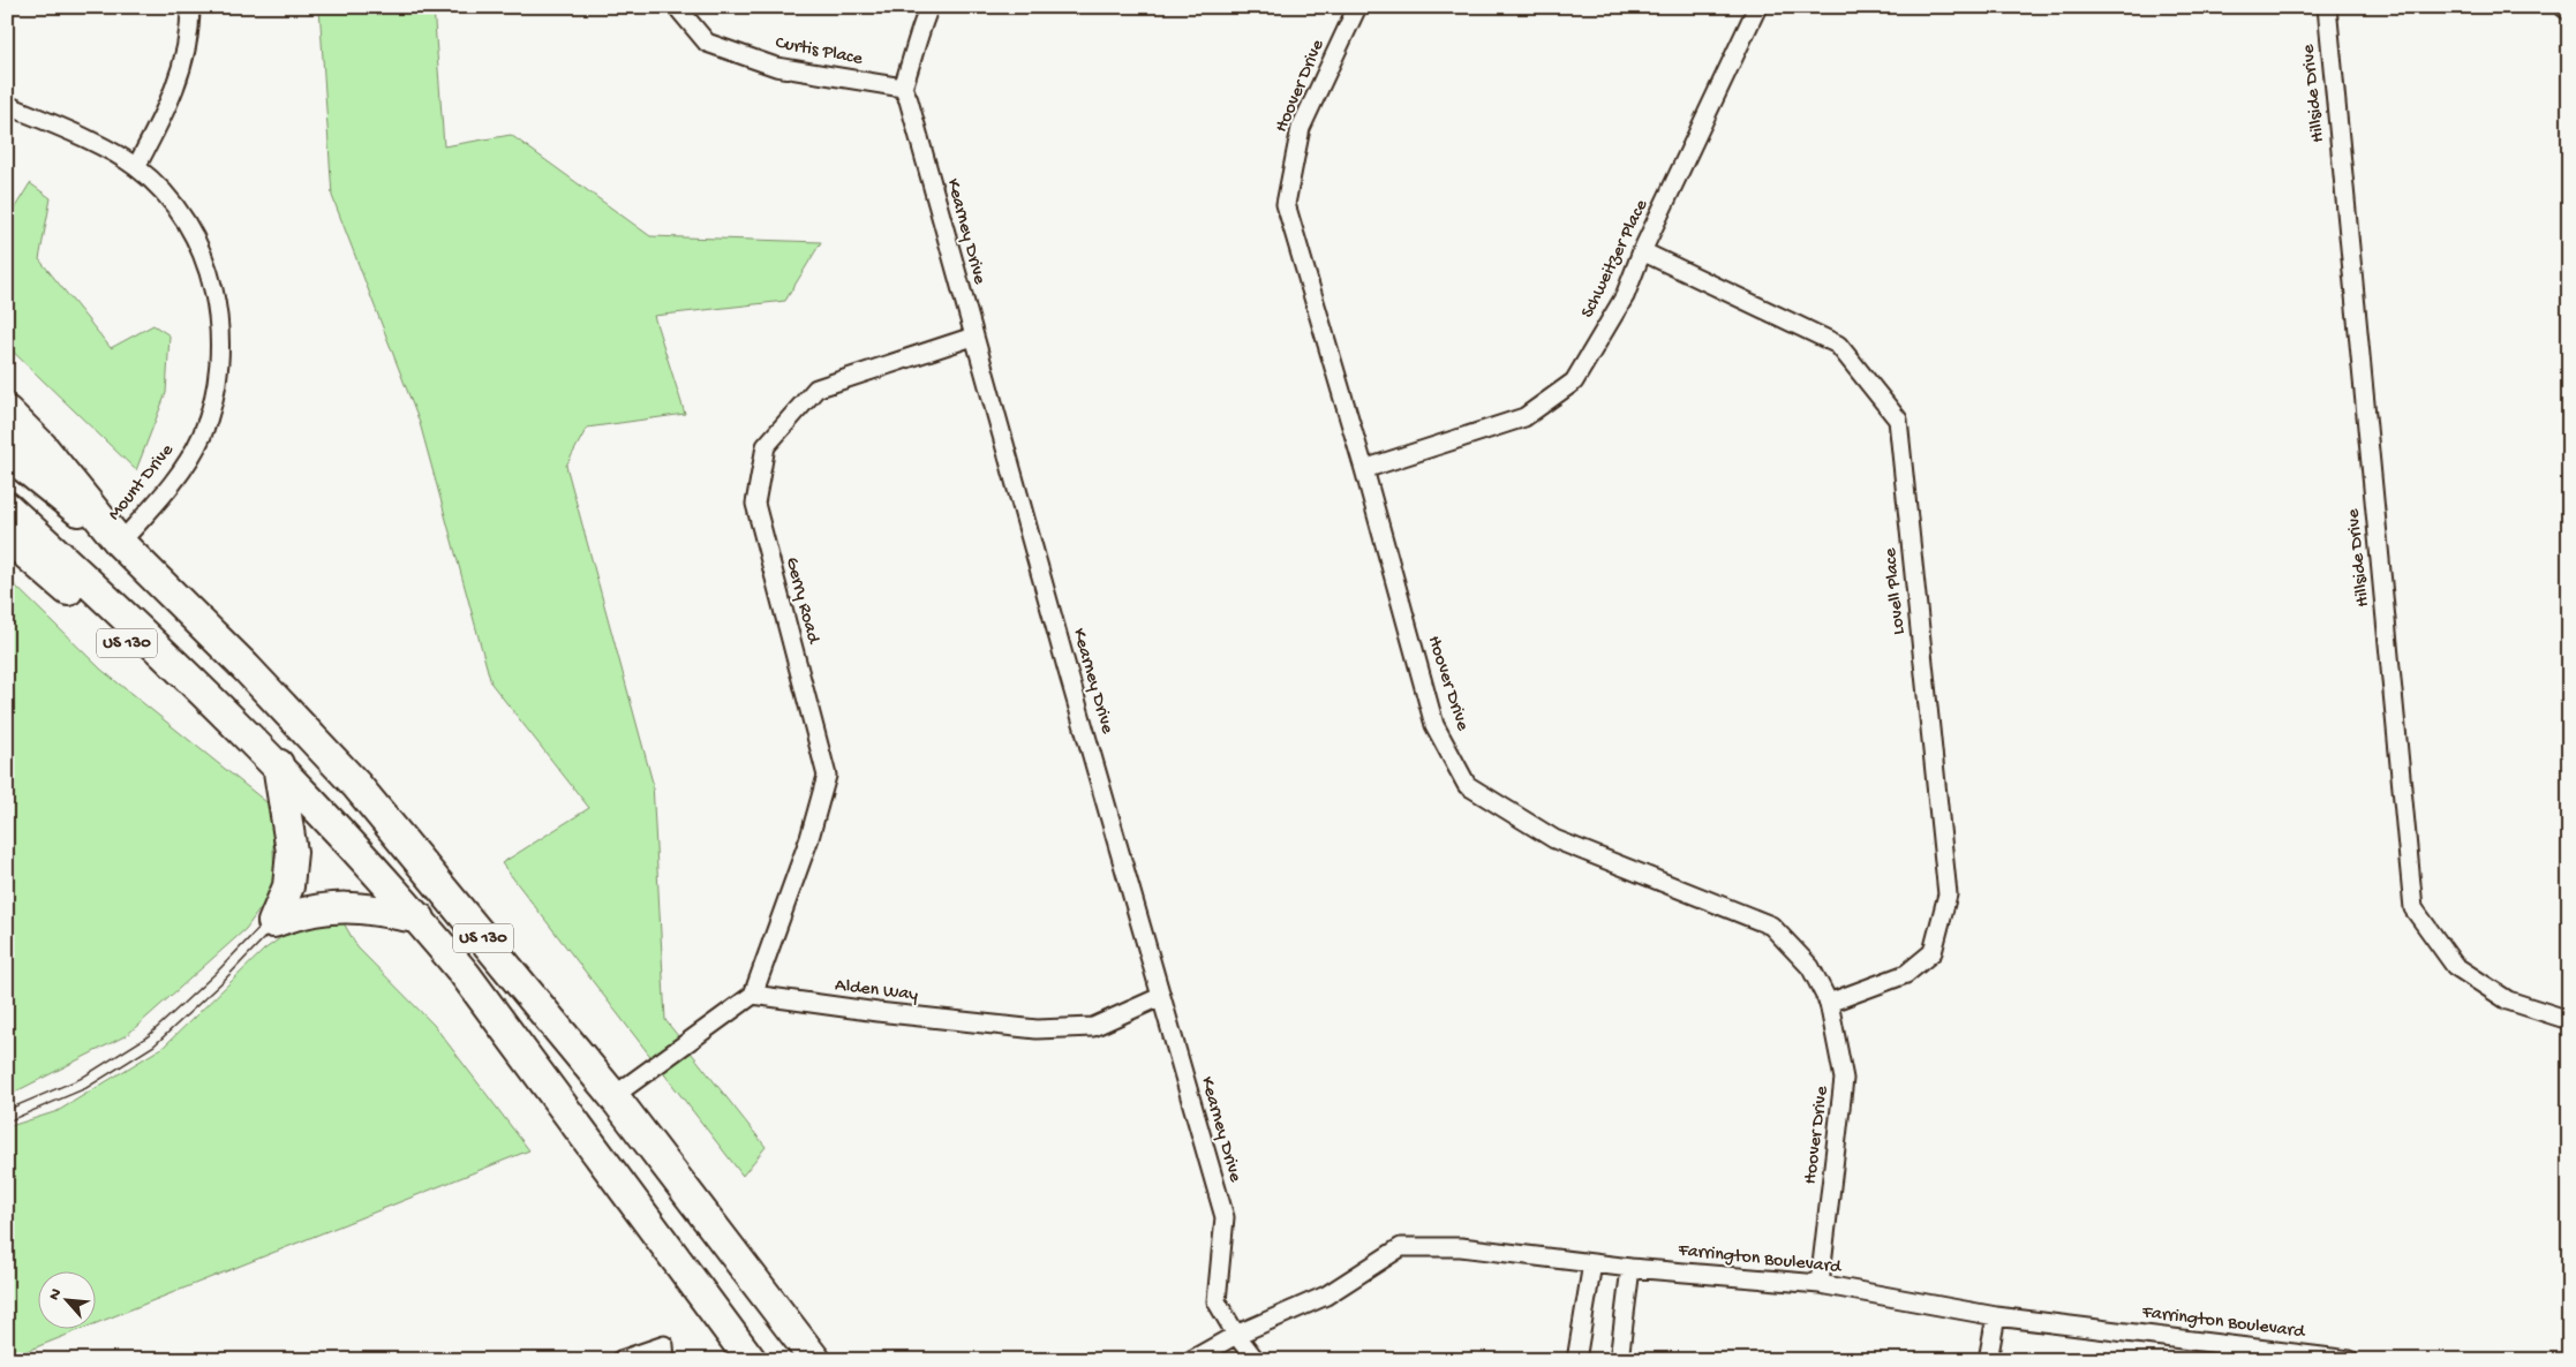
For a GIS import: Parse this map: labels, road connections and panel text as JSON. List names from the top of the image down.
{
  "streets": {
    "highway": ["US 130"],
    "street": [
      "Curtis Place",
      "Hoover Drive",
      "Hillside Drive",
      "Kearney Drive",
      "Schweitzer Place",
      "Mount Drive",
      "Lovell Place",
      "Gerry Road",
      "Alden Way",
      "Farrington Boulevard"
    ]
  },
  "crossings": [
    ["Curtis Place", "Kearney Drive"],
    ["Hoover Drive", "Schweitzer Place"],
    ["Hoover Drive", "Lovell Place"],
    ["Hoover Drive", "Farrington Boulevard"],
    ["Kearney Drive", "Gerry Road"],
    ["Kearney Drive", "Alden Way"],
    ["Kearney Drive", "Farrington Boulevard"],
    ["Schweitzer Place", "Lovell Place"],
    ["Mount Drive", "US 130"],
    ["Gerry Road", "Alden Way"]
  ],
  "north": "top left"
}
